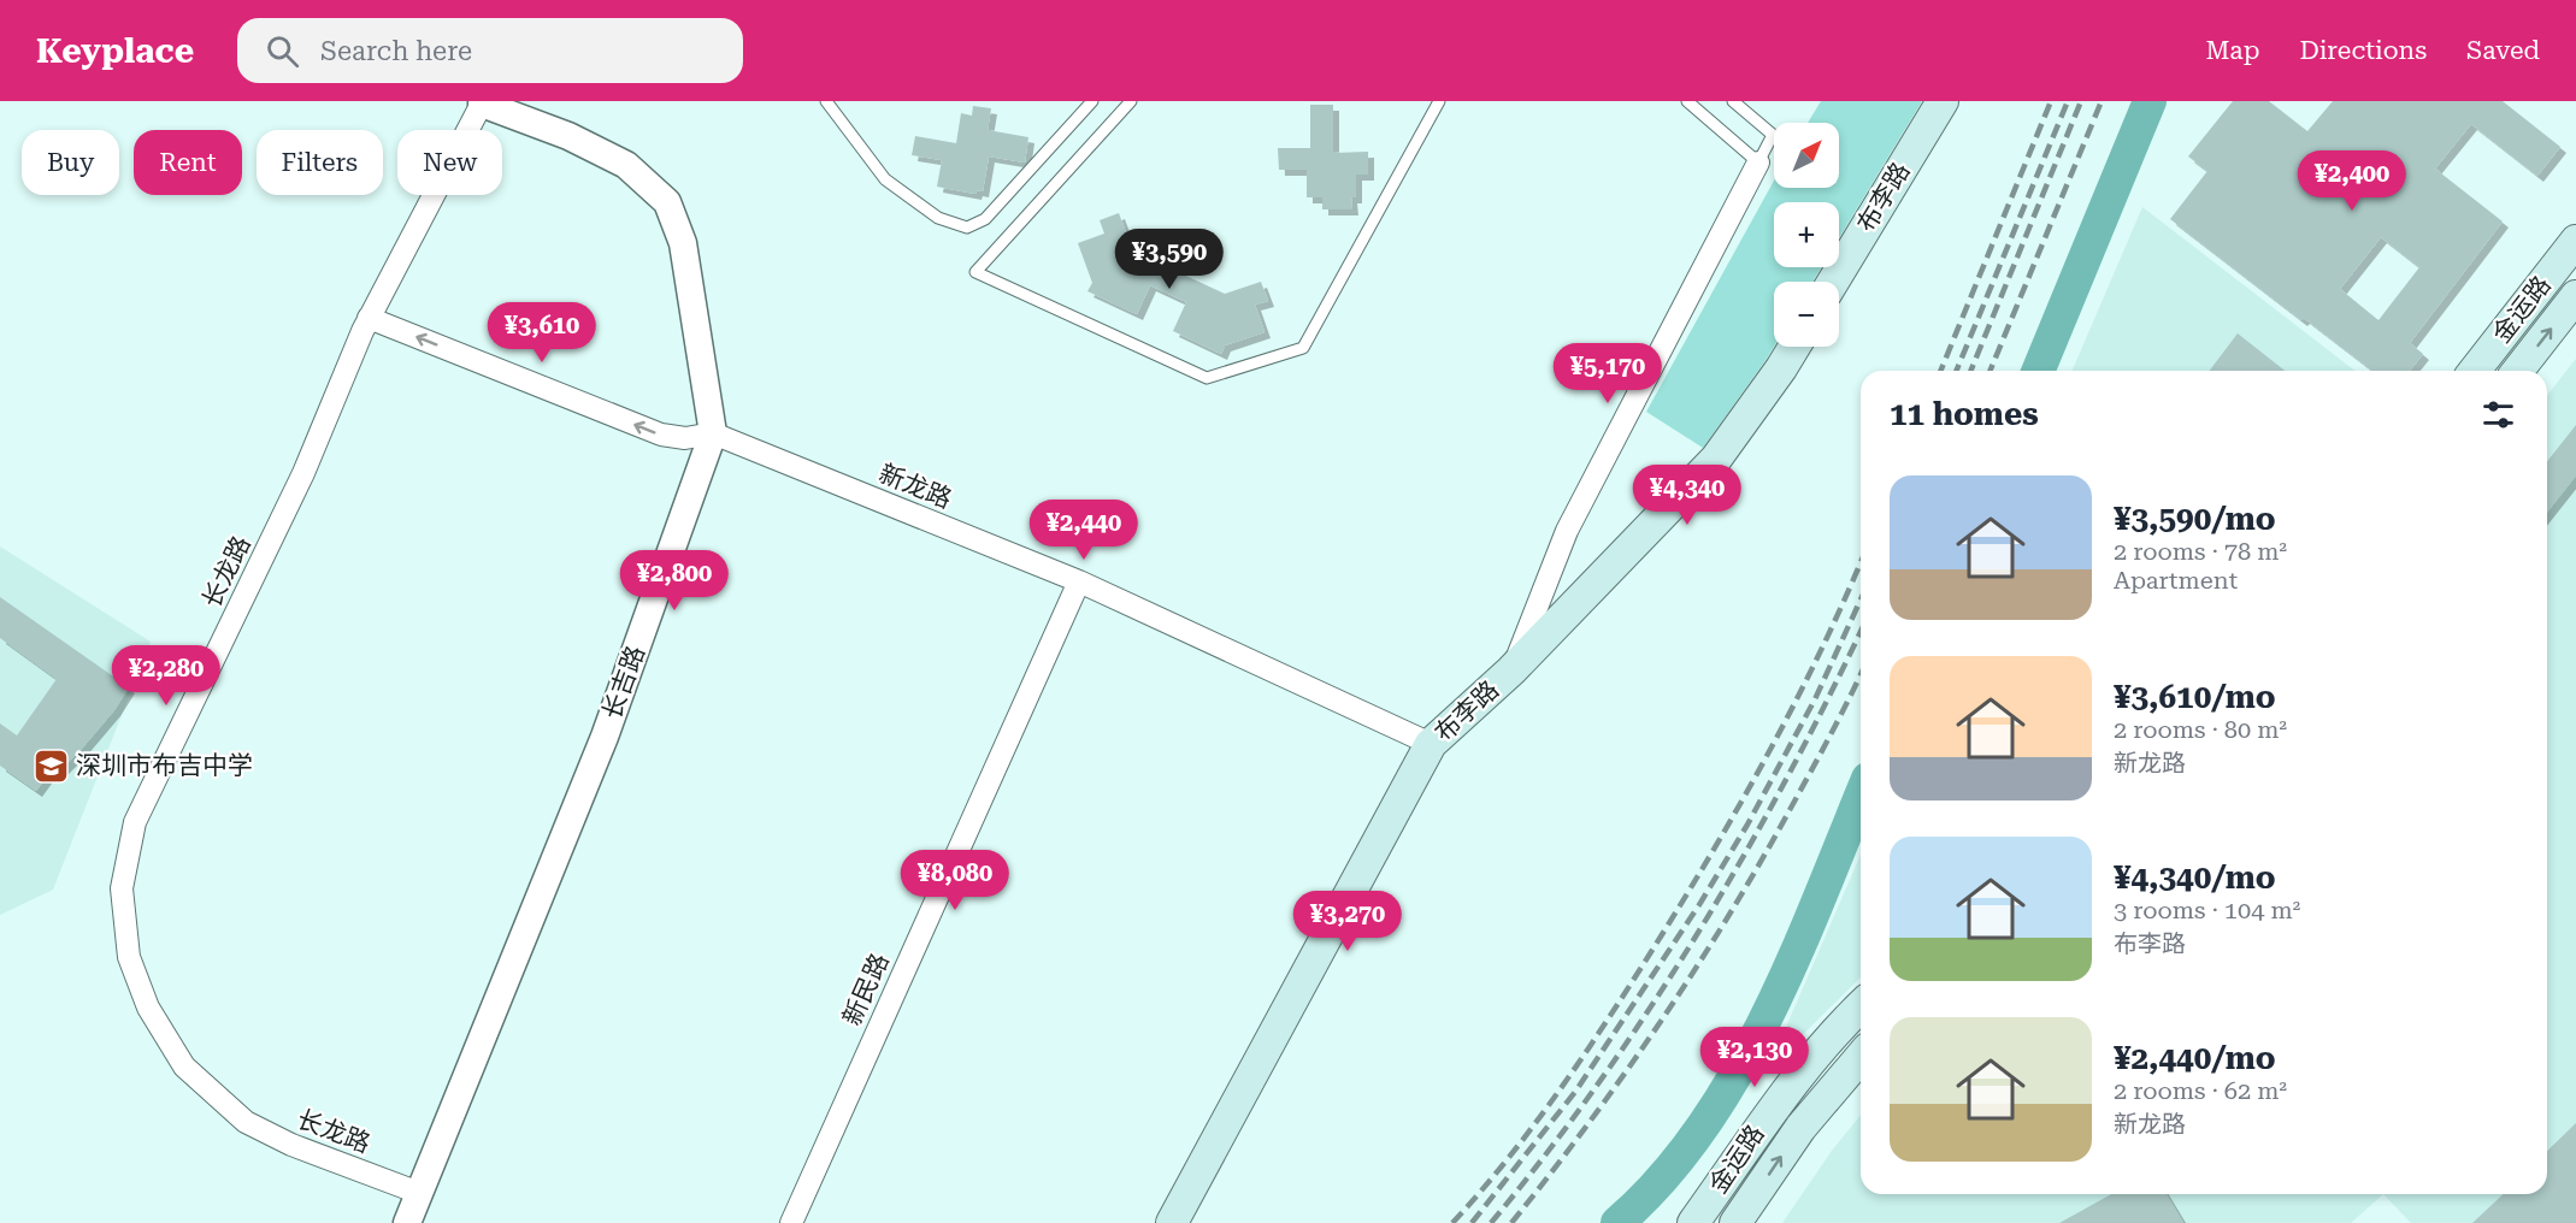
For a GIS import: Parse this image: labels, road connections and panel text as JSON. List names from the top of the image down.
{
  "streets": {
    "main road": ["布李路", "金运路"],
    "street": [
      "新龙路",
      "长龙路",
      "长吉路",
      "新民路"
    ]
  },
  "crossings": [
    ["布李路", "新龙路"],
    ["新龙路", "长龙路"],
    ["新龙路", "长吉路"],
    ["新龙路", "新民路"],
    ["长龙路", "长吉路"]
  ],
  "places": {
    "school or university": ["深圳市布吉中学"]
  },
  "north": "top right",
  "page": {
    "header": "Keyplace",
    "search": "Search here",
    "nav": ["Map", "Directions", "Saved"],
    "map_buttons": ["+", "−"],
    "chip": [
      "Buy",
      "Rent",
      "Filters",
      "New"
    ],
    "price": [
      "¥2,400",
      "¥3,590",
      "¥3,610",
      "¥5,170",
      "¥4,340",
      "¥2,440",
      "¥2,800",
      "¥2,280",
      "¥8,080",
      "¥3,270",
      "¥2,130"
    ],
    "heading": "11 homes",
    "list": [
      {
        "name": "¥3,590/mo",
        "note": "2 rooms · 78 m² · Apartment"
      },
      {
        "name": "¥3,610/mo",
        "note": "2 rooms · 80 m² · 新龙路"
      },
      {
        "name": "¥4,340/mo",
        "note": "3 rooms · 104 m² · 布李路"
      },
      {
        "name": "¥2,440/mo",
        "note": "2 rooms · 62 m² · 新龙路"
      }
    ]
  }
}
